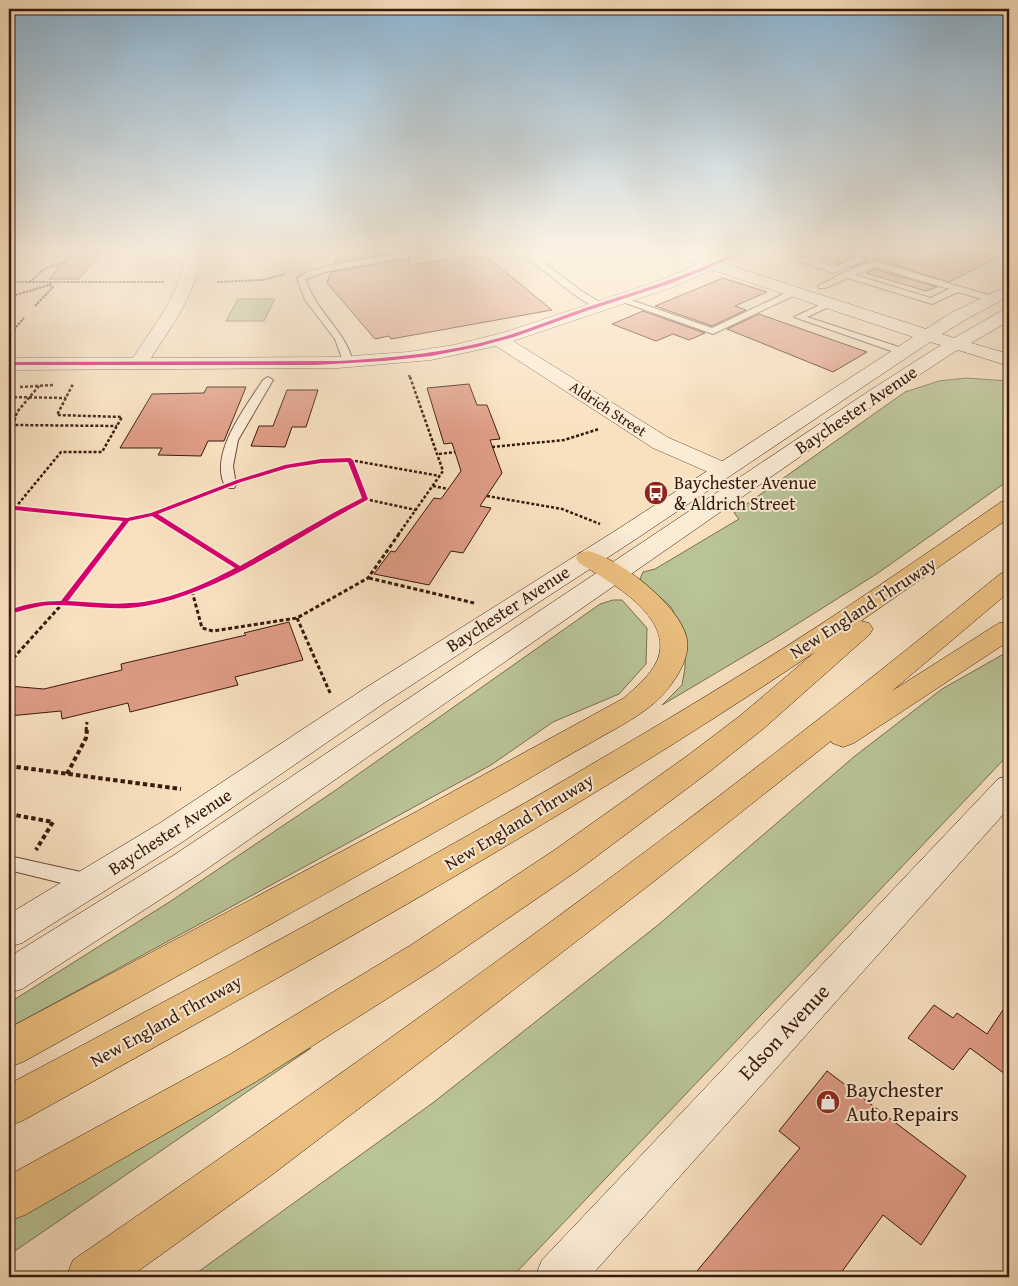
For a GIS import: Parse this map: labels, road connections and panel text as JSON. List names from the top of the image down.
{
  "streets": {
    "highway": ["New England Thruway"],
    "main road": ["Aldrich Street", "Baychester Avenue", "Edson Avenue"]
  },
  "crossings": [
    ["Aldrich Street", "Baychester Avenue"]
  ],
  "places": {
    "bus stop": ["Baychester Avenue & Aldrich Street"],
    "shop": ["Baychester Auto Repairs"]
  }
}
